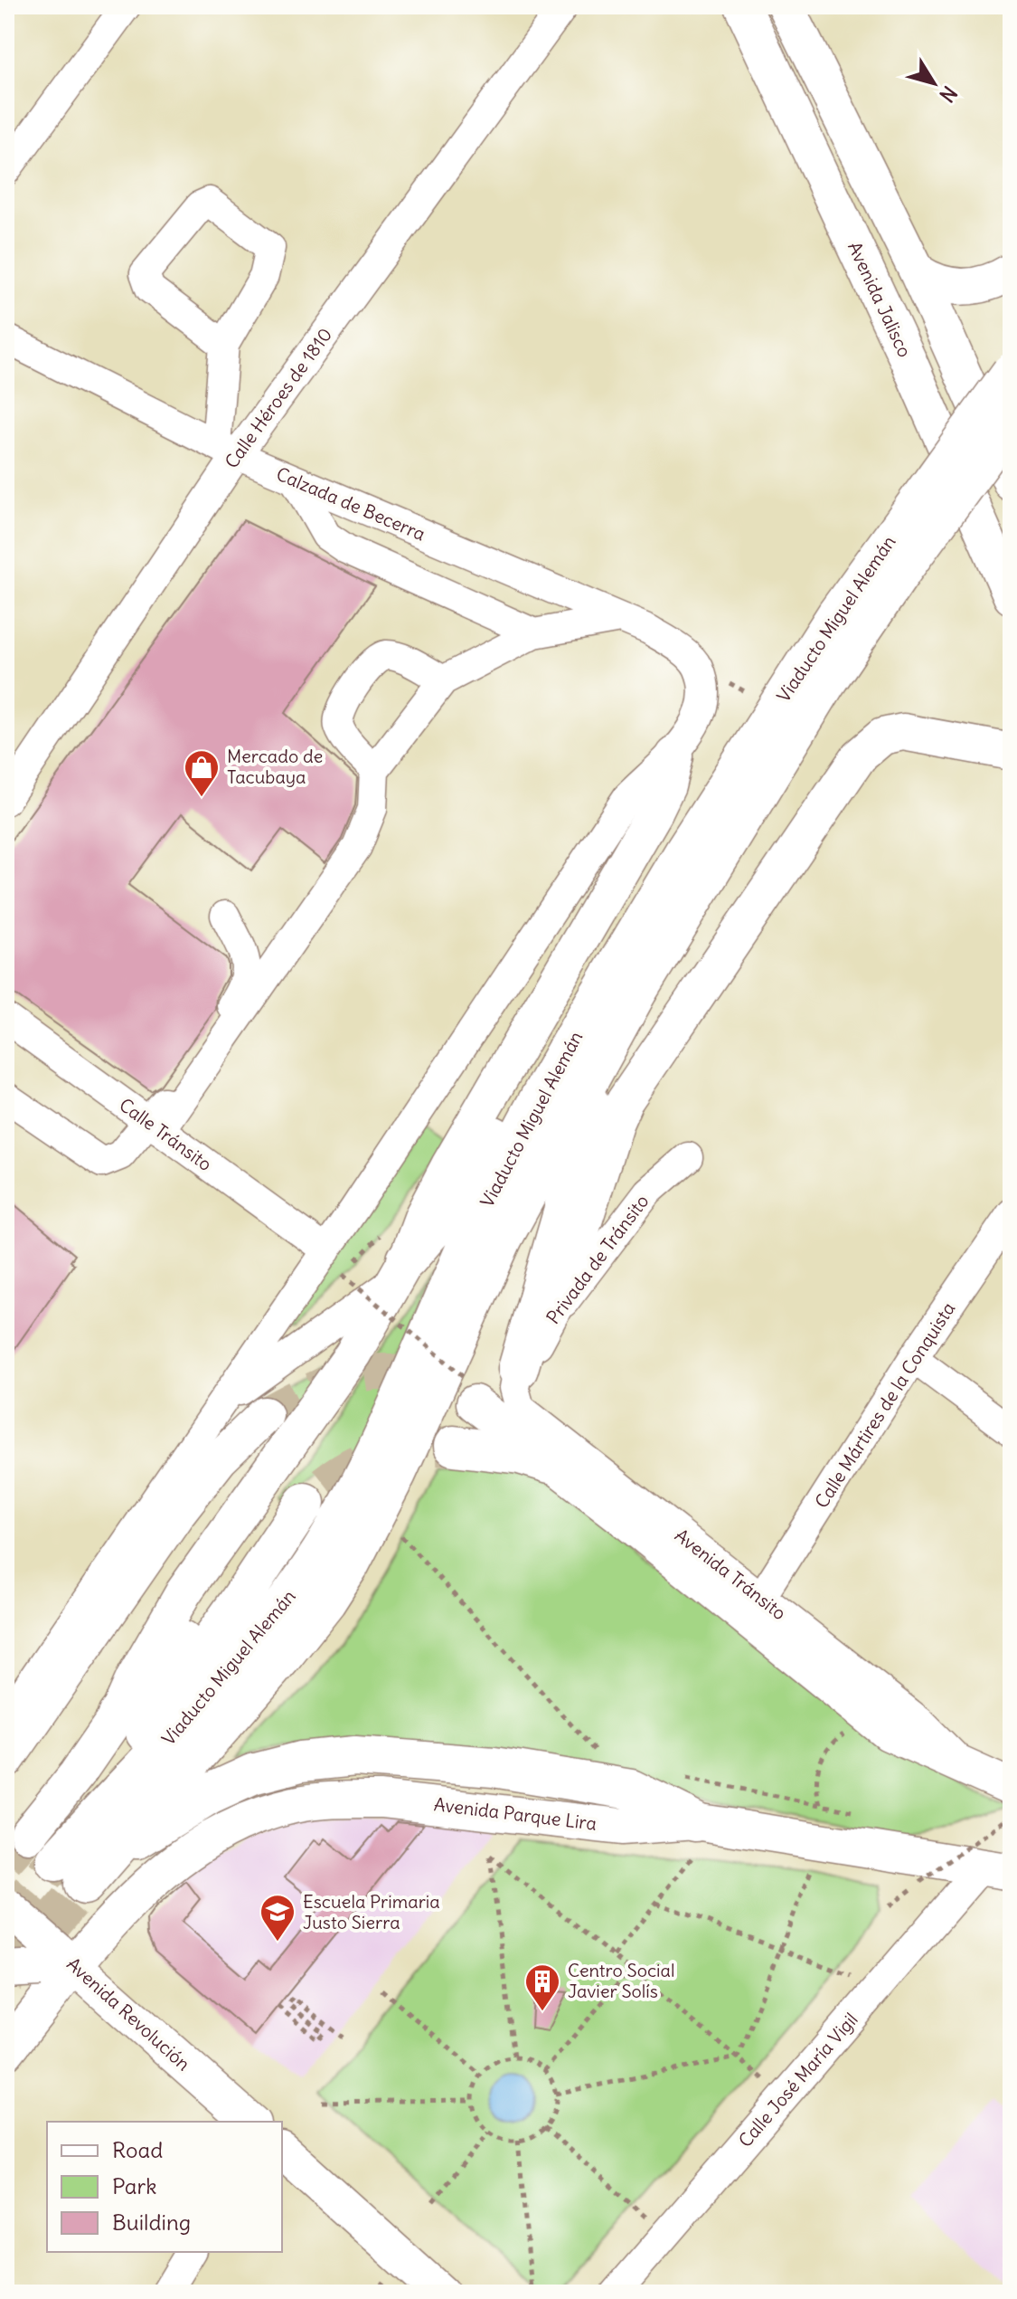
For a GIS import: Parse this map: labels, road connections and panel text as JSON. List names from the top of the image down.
{
  "streets": {
    "highway": ["Viaducto Miguel Alemán"],
    "main road": ["Avenida Jalisco", "Avenida Parque Lira", "Avenida Revolución"],
    "street": [
      "Calle Héroes de 1810",
      "Calzada de Becerra",
      "Calle Tránsito",
      "Privada de Tránsito",
      "Calle Mártires de la Conquista",
      "Avenida Tránsito",
      "Calle José María Vigil"
    ]
  },
  "crossings": [
    ["Calle Héroes de 1810", "Calzada de Becerra"],
    ["Calle Mártires de la Conquista", "Avenida Tránsito"],
    ["Avenida Parque Lira", "Avenida Revolución"],
    ["Avenida Parque Lira", "Calle José María Vigil"]
  ],
  "places": {
    "shop": ["Mercado de Tacubaya"],
    "school or university": ["Escuela Primaria Justo Sierra"],
    "building": ["Centro Social Javier Solís"]
  },
  "legend": ["Road", "Park", "Building"],
  "north": "bottom right"
}
